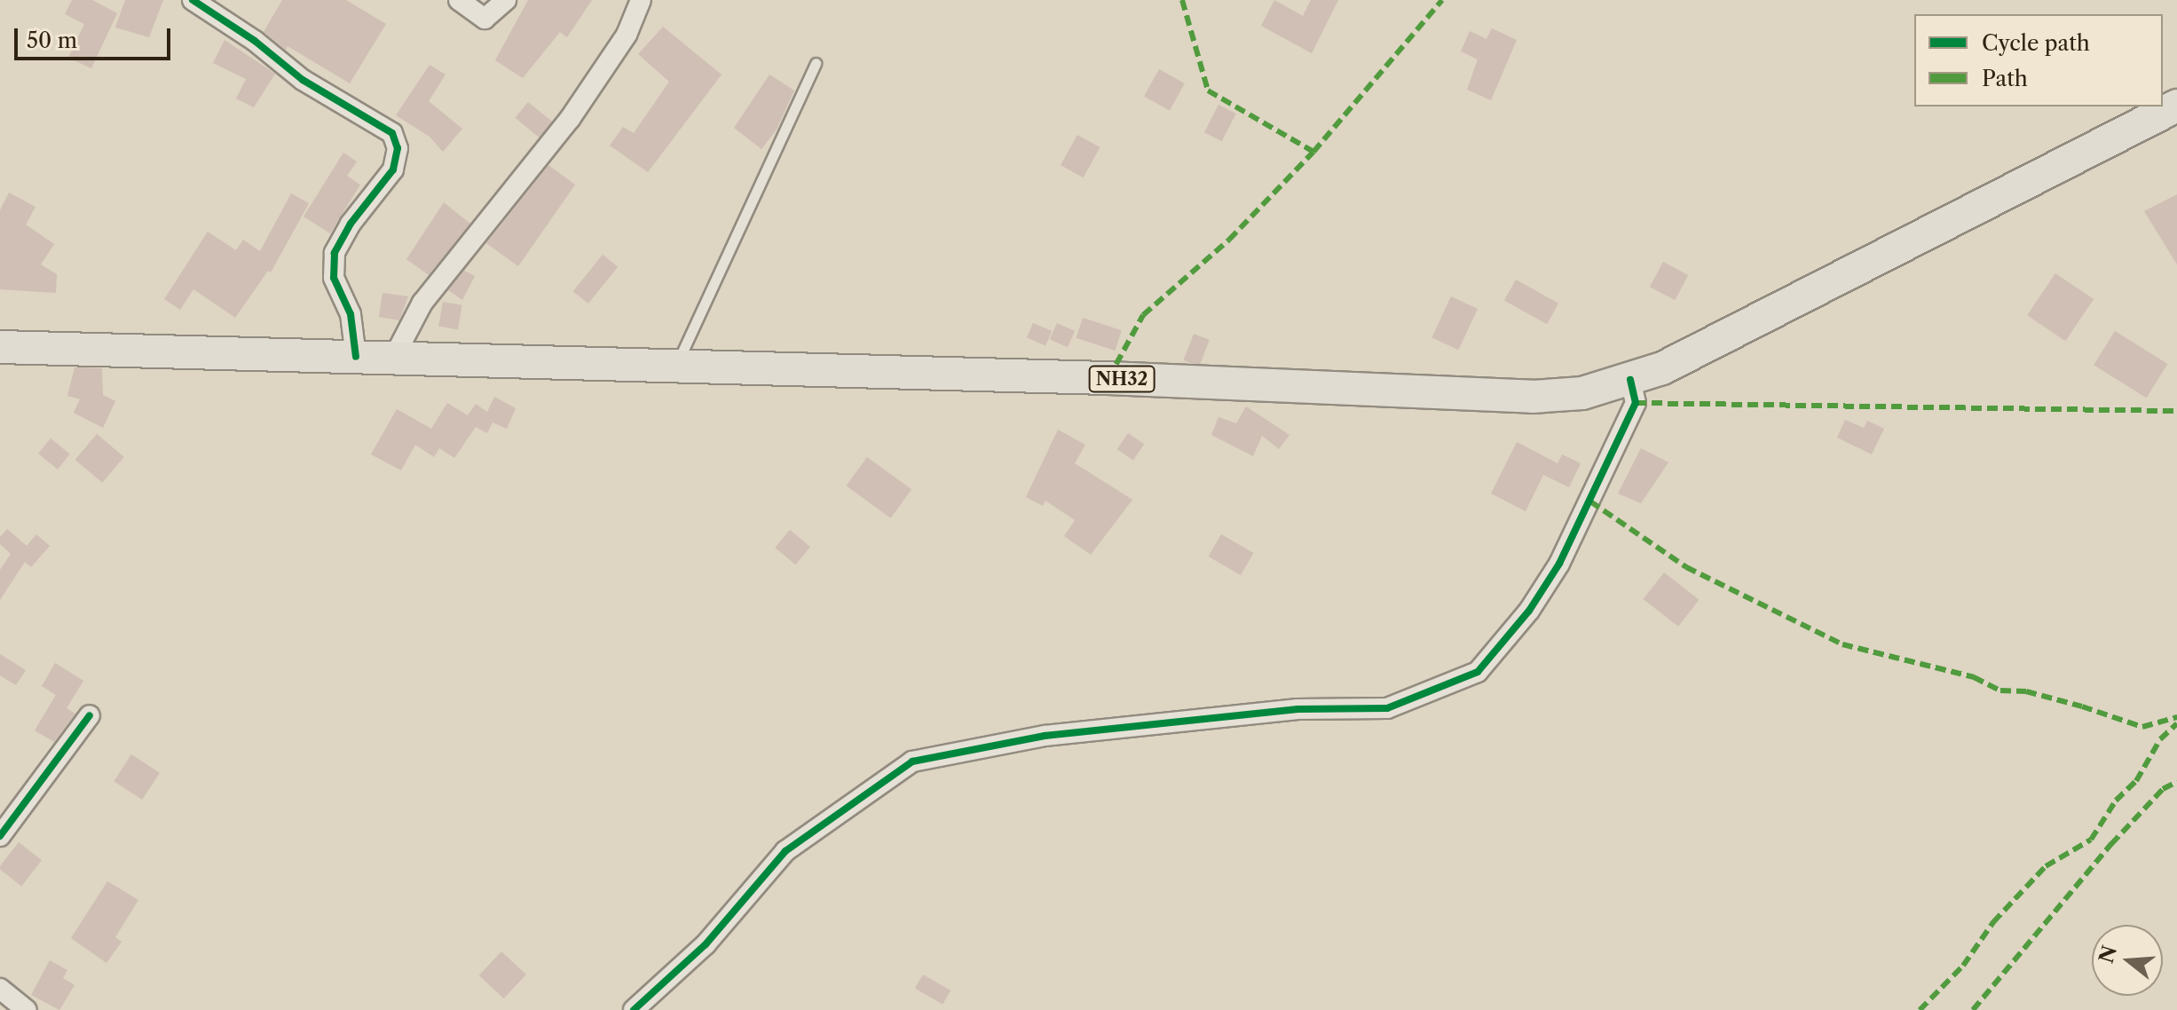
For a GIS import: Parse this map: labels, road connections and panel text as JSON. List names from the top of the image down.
{
  "streets": {
    "main road": ["NH32"]
  },
  "legend": ["Cycle path", "Path"],
  "scale_bar": "50 m",
  "north": "left"
}
